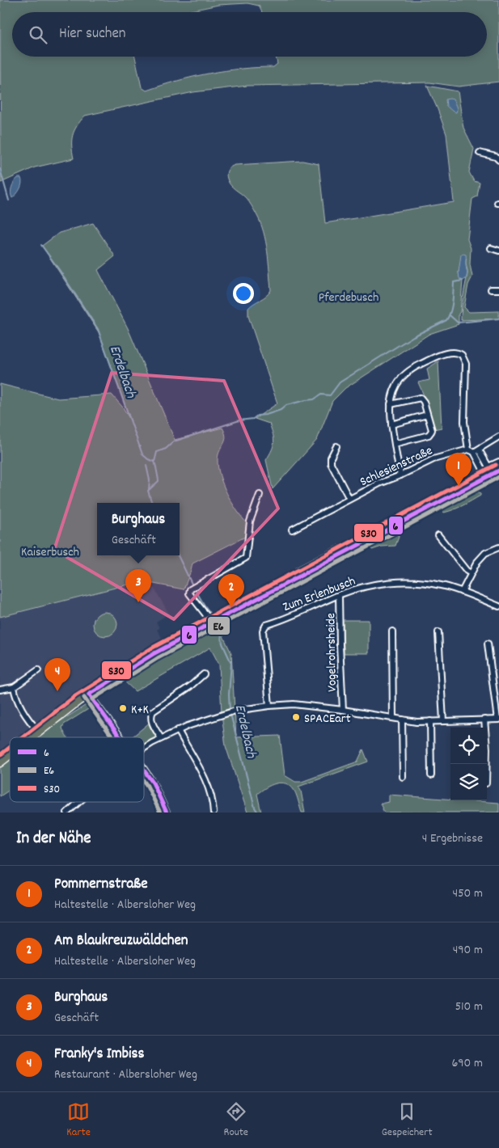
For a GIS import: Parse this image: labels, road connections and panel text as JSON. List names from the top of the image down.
{
  "streets": {
    "street": ["Schlesienstraße", "Zum Erlenbusch", "Vogelrohrsheide"]
  },
  "crossings": [
    ["Zum Erlenbusch", "Vogelrohrsheide"]
  ],
  "water": ["Erdelbach"],
  "parks": ["Pferdebusch", "Kaiserbusch"],
  "places": ["K+K", "SPACEart"],
  "lines": ["transit line S30", "transit line 6", "transit line E6"],
  "legend": ["6", "E6", "S30"],
  "page": {
    "search": "Hier suchen",
    "pins": [
      "1",
      "3",
      "2",
      "4"
    ],
    "popup": ["Burghaus", "Geschäft"],
    "heading": ["In der Nähe", "4 Ergebnisse"],
    "list": [
      {
        "mark": "1",
        "name": "Pommernstraße",
        "note": "Haltestelle · Albersloher Weg",
        "value": "450 m"
      },
      {
        "mark": "2",
        "name": "Am Blaukreuzwäldchen",
        "note": "Haltestelle · Albersloher Weg",
        "value": "490 m"
      },
      {
        "mark": "3",
        "name": "Burghaus",
        "note": "Geschäft",
        "value": "510 m"
      },
      {
        "mark": "4",
        "name": "Franky's Imbiss",
        "note": "Restaurant · Albersloher Weg",
        "value": "690 m"
      }
    ],
    "nav": ["Karte", "Route", "Gespeichert"]
  }
}
